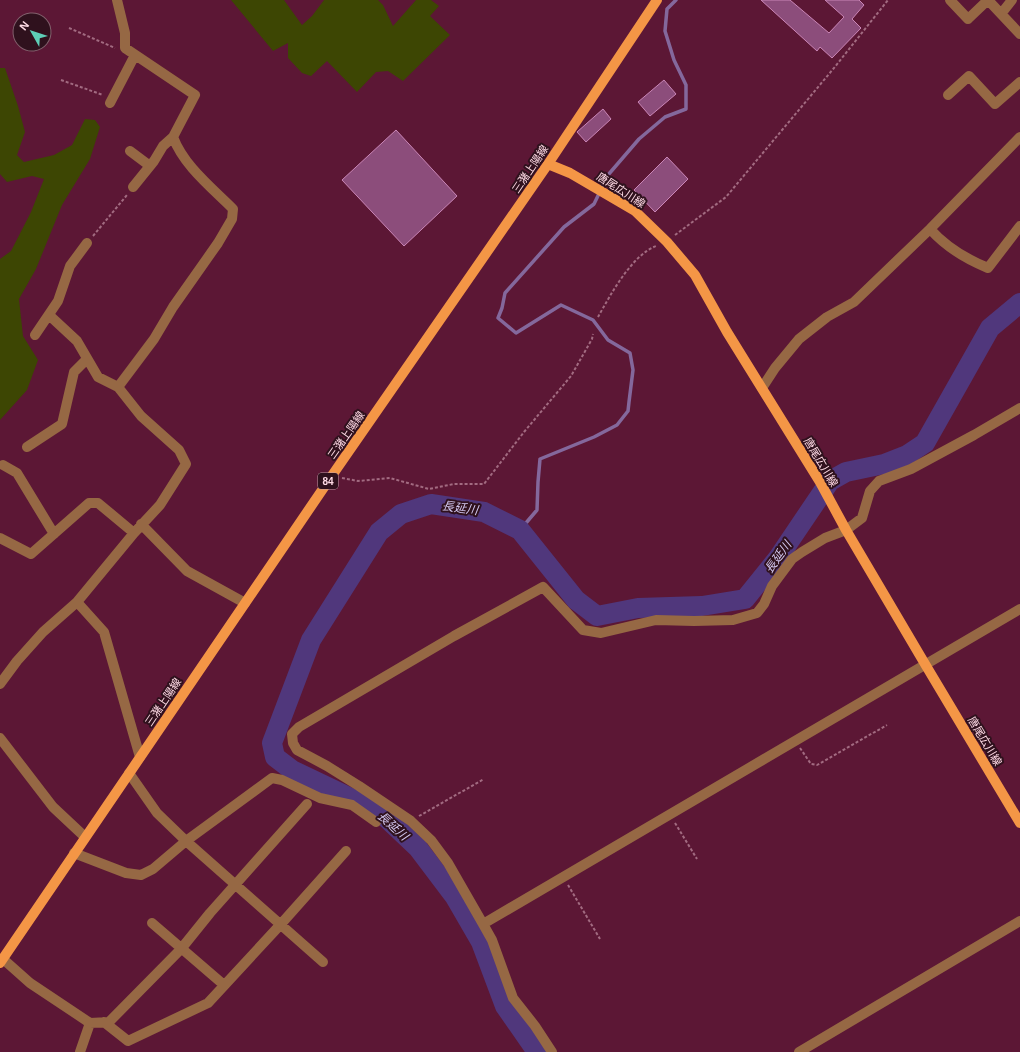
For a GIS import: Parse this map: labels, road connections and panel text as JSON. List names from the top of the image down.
{
  "streets": {
    "main road": ["三潴上陽線", "唐尾広川線", "84"]
  },
  "crossings": [
    ["三潴上陽線", "唐尾広川線"]
  ],
  "water": ["長延川"],
  "north": "top left"
}
